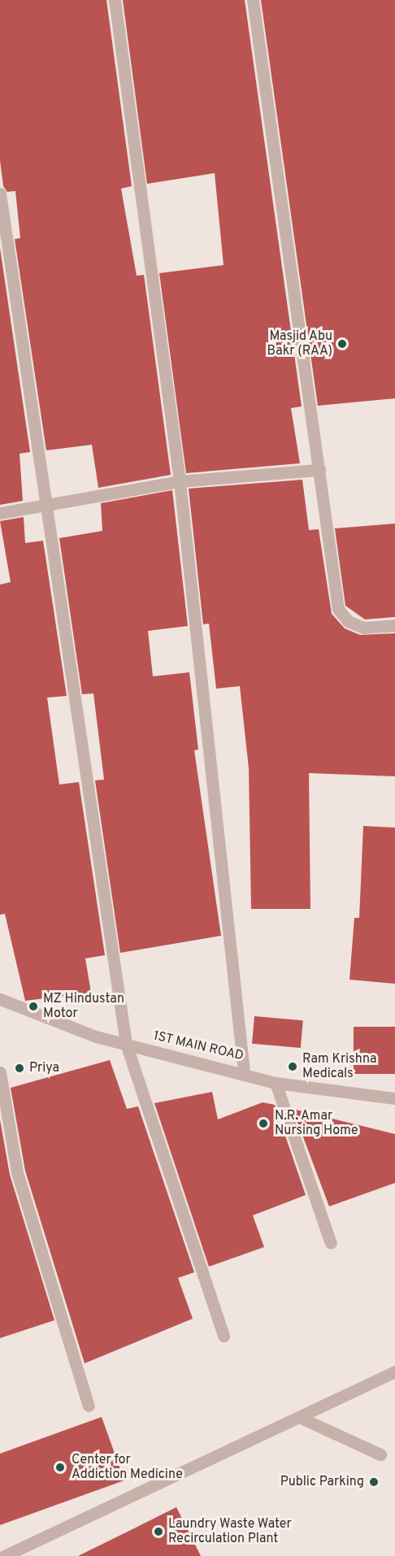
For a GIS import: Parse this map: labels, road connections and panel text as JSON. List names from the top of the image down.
{
  "streets": {
    "street": ["1ST MAIN ROAD"]
  },
  "places": [
    "Masjid Abu Bakr (RAA)",
    "MZ Hindustan Motor",
    "Ram Krishna Medicals",
    "Priya",
    "N.R. Amar Nursing Home",
    "Center for Addiction Medicine",
    "Public Parking",
    "Laundry Waste Water Recirculation Plant"
  ]
}
